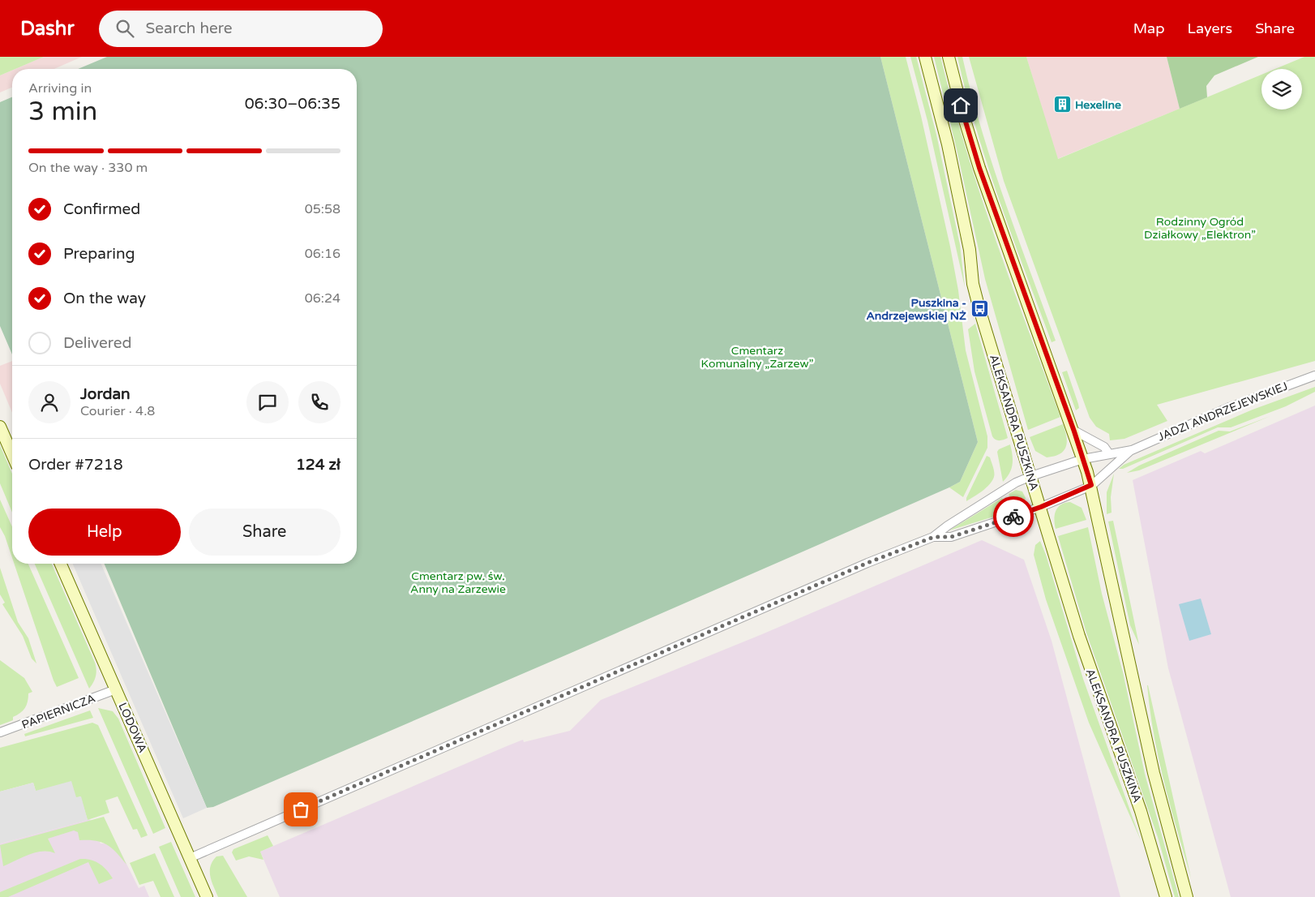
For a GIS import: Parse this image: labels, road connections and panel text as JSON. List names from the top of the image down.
{
  "streets": {
    "main road": ["ALEKSANDRA PUSZKINA", "LODOWA"],
    "street": ["JADZI ANDRZEJEWSKIEJ", "PAPIERNICZA"]
  },
  "crossings": [
    ["JADZI ANDRZEJEWSKIEJ", "ALEKSANDRA PUSZKINA"],
    ["JADZI ANDRZEJEWSKIEJ", "LODOWA"],
    ["PAPIERNICZA", "LODOWA"]
  ],
  "parks": ["Rodzinny Ogród Działkowy „Elektron”", "Cmentarz Komunalny „Zarzew”", "Cmentarz pw. św. Anny na Zarzewie"],
  "places": {
    "building": ["Hexeline"],
    "bus stop": ["Puszkina - Andrzejewskiej NŻ"]
  },
  "page": {
    "header": "Dashr",
    "search": "Search here",
    "nav": ["Map", "Layers", "Share"],
    "heading": ["3 min", "Arriving in", "06:30–06:35"],
    "panel": [
      "Jordan",
      "Courier · 4.8",
      "Order #7218",
      "124 zł"
    ],
    "bar": "On the way · 330 m",
    "list": [
      ["Confirmed", "05:58"],
      ["Preparing", "06:16"],
      ["On the way", "06:24"],
      "Delivered"
    ],
    "buttons": ["Help", "Share"]
  }
}
